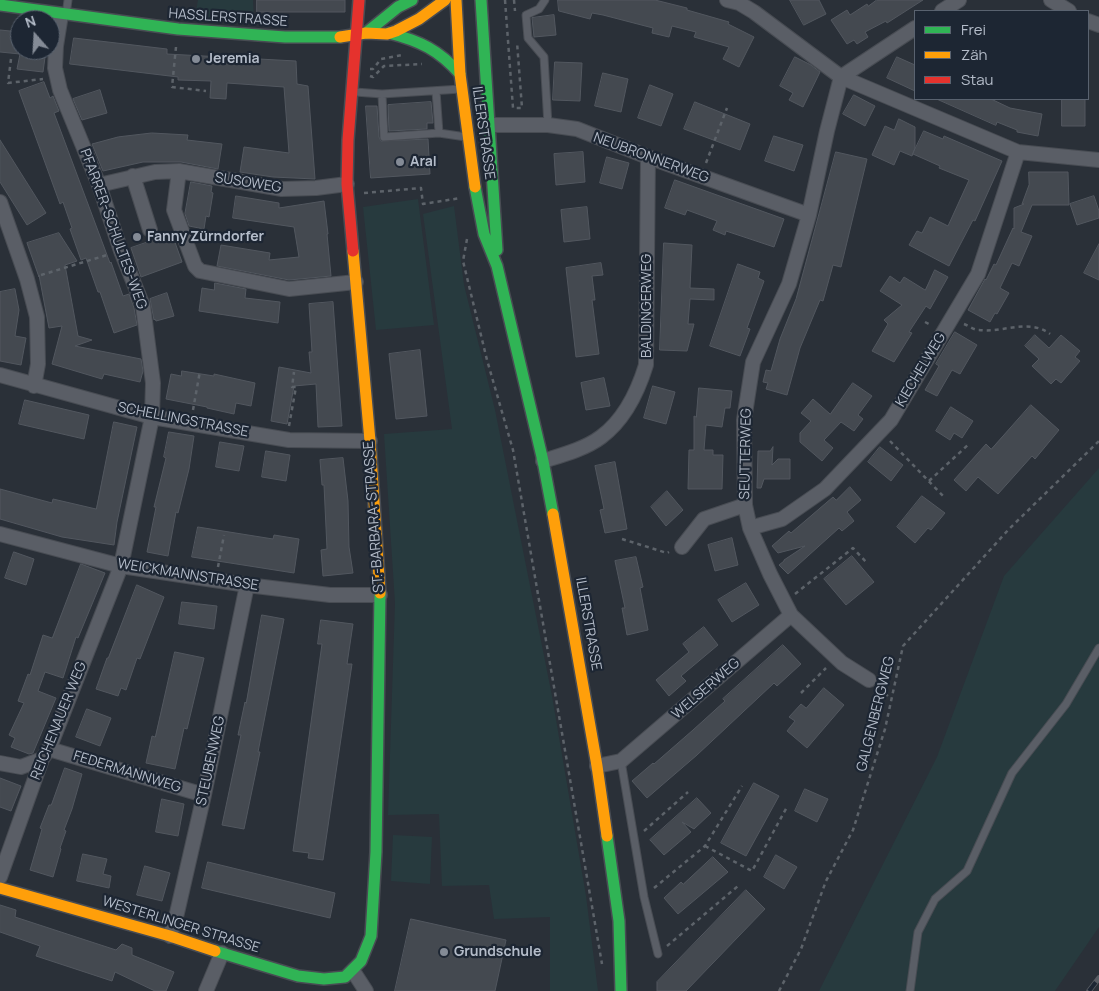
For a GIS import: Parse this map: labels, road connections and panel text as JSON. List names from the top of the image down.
{
  "streets": {
    "street": [
      "HASSLERSTRASSE",
      "ILLERSTRASSE",
      "NEUBRONNERWEG",
      "SUSOWEG",
      "PFARRER-SCHULTES-WEG",
      "BALDINGERWEG",
      "KIECHELWEG",
      "SCHELLINGSTRASSE",
      "SEUTTERWEG",
      "ST.-BARBARA-STRASSE",
      "WEICKMANNSTRASSE",
      "WELSERWEG",
      "REICHENAUER WEG",
      "STEUBENWEG",
      "FEDERMANNWEG",
      "WESTERLINGER STRASSE"
    ],
    "path": ["GALGENBERGWEG"]
  },
  "crossings": [
    ["HASSLERSTRASSE", "PFARRER-SCHULTES-WEG"],
    ["HASSLERSTRASSE", "ST.-BARBARA-STRASSE"],
    ["ILLERSTRASSE", "NEUBRONNERWEG"],
    ["ILLERSTRASSE", "BALDINGERWEG"],
    ["ILLERSTRASSE", "WELSERWEG"],
    ["NEUBRONNERWEG", "BALDINGERWEG"],
    ["NEUBRONNERWEG", "SEUTTERWEG"],
    ["SUSOWEG", "PFARRER-SCHULTES-WEG"],
    ["SUSOWEG", "ST.-BARBARA-STRASSE"],
    ["PFARRER-SCHULTES-WEG", "SCHELLINGSTRASSE"],
    ["PFARRER-SCHULTES-WEG", "WEICKMANNSTRASSE"],
    ["PFARRER-SCHULTES-WEG", "REICHENAUER WEG"],
    ["KIECHELWEG", "SEUTTERWEG"],
    ["SCHELLINGSTRASSE", "ST.-BARBARA-STRASSE"],
    ["SEUTTERWEG", "WELSERWEG"],
    ["ST.-BARBARA-STRASSE", "WEICKMANNSTRASSE"],
    ["ST.-BARBARA-STRASSE", "WESTERLINGER STRASSE"],
    ["WEICKMANNSTRASSE", "REICHENAUER WEG"],
    ["WEICKMANNSTRASSE", "STEUBENWEG"],
    ["REICHENAUER WEG", "FEDERMANNWEG"],
    ["STEUBENWEG", "FEDERMANNWEG"],
    ["STEUBENWEG", "WESTERLINGER STRASSE"]
  ],
  "places": [
    "Jeremia",
    "Aral",
    "Fanny Zürndorfer",
    "Grundschule"
  ],
  "legend": ["Frei", "Zäh", "Stau"],
  "north": "top"
}
